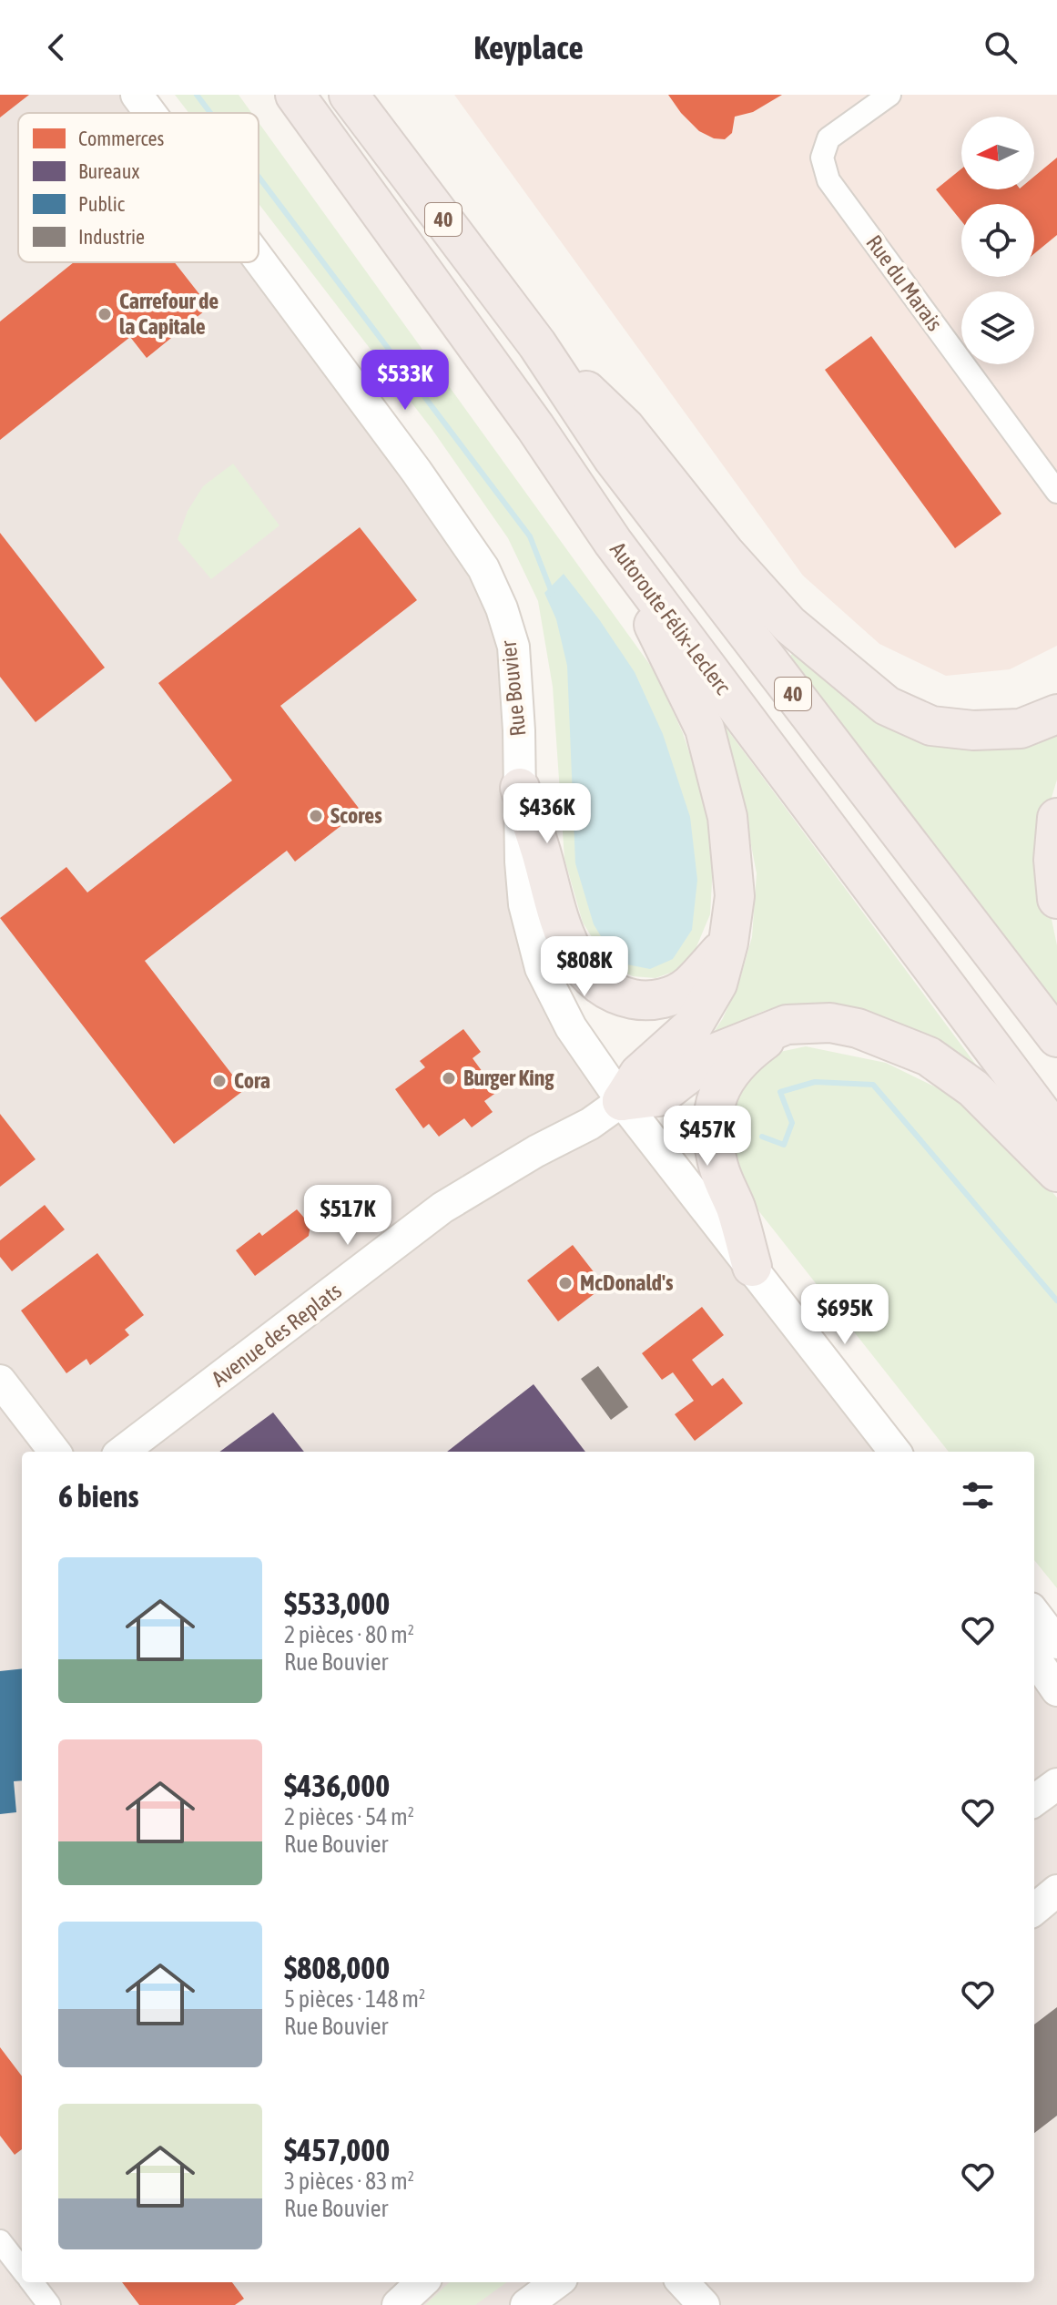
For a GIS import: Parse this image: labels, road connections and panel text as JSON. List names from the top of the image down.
{
  "streets": {
    "highway": ["40", "Autoroute Félix-Leclerc"],
    "street": ["Rue du Marais", "Rue Bouvier", "Avenue des Replats"]
  },
  "crossings": [
    ["Rue Bouvier", "Avenue des Replats"]
  ],
  "places": [
    "Carrefour de la Capitale",
    "Scores",
    "Burger King",
    "Cora",
    "McDonald's"
  ],
  "legend": [
    "Commerces",
    "Bureaux",
    "Public",
    "Industrie"
  ],
  "north": "left",
  "page": {
    "header": "Keyplace",
    "price": [
      "$533K",
      "$436K",
      "$808K",
      "$457K",
      "$517K",
      "$695K"
    ],
    "heading": "6 biens",
    "list": [
      {
        "name": "$533,000",
        "note": "2 pièces · 80 m² · Rue Bouvier"
      },
      {
        "name": "$436,000",
        "note": "2 pièces · 54 m² · Rue Bouvier"
      },
      {
        "name": "$808,000",
        "note": "5 pièces · 148 m² · Rue Bouvier"
      },
      {
        "name": "$457,000",
        "note": "3 pièces · 83 m² · Rue Bouvier"
      }
    ]
  }
}
